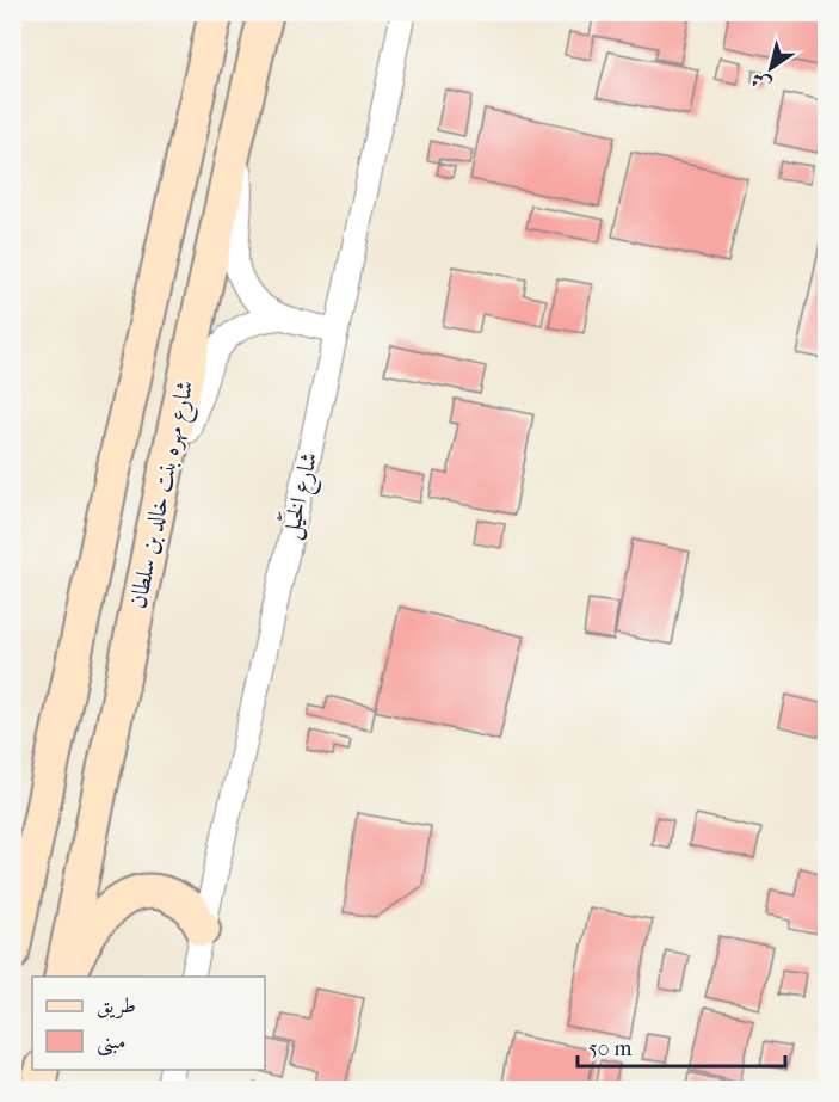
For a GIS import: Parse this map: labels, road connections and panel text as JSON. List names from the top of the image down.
{
  "streets": {
    "street": ["شارع مهره بنت خالد بن سلطان", "شارع الخَيْل"]
  },
  "legend": ["طريق", "مبنى"],
  "scale_bar": "50 m",
  "north": "bottom left"
}
